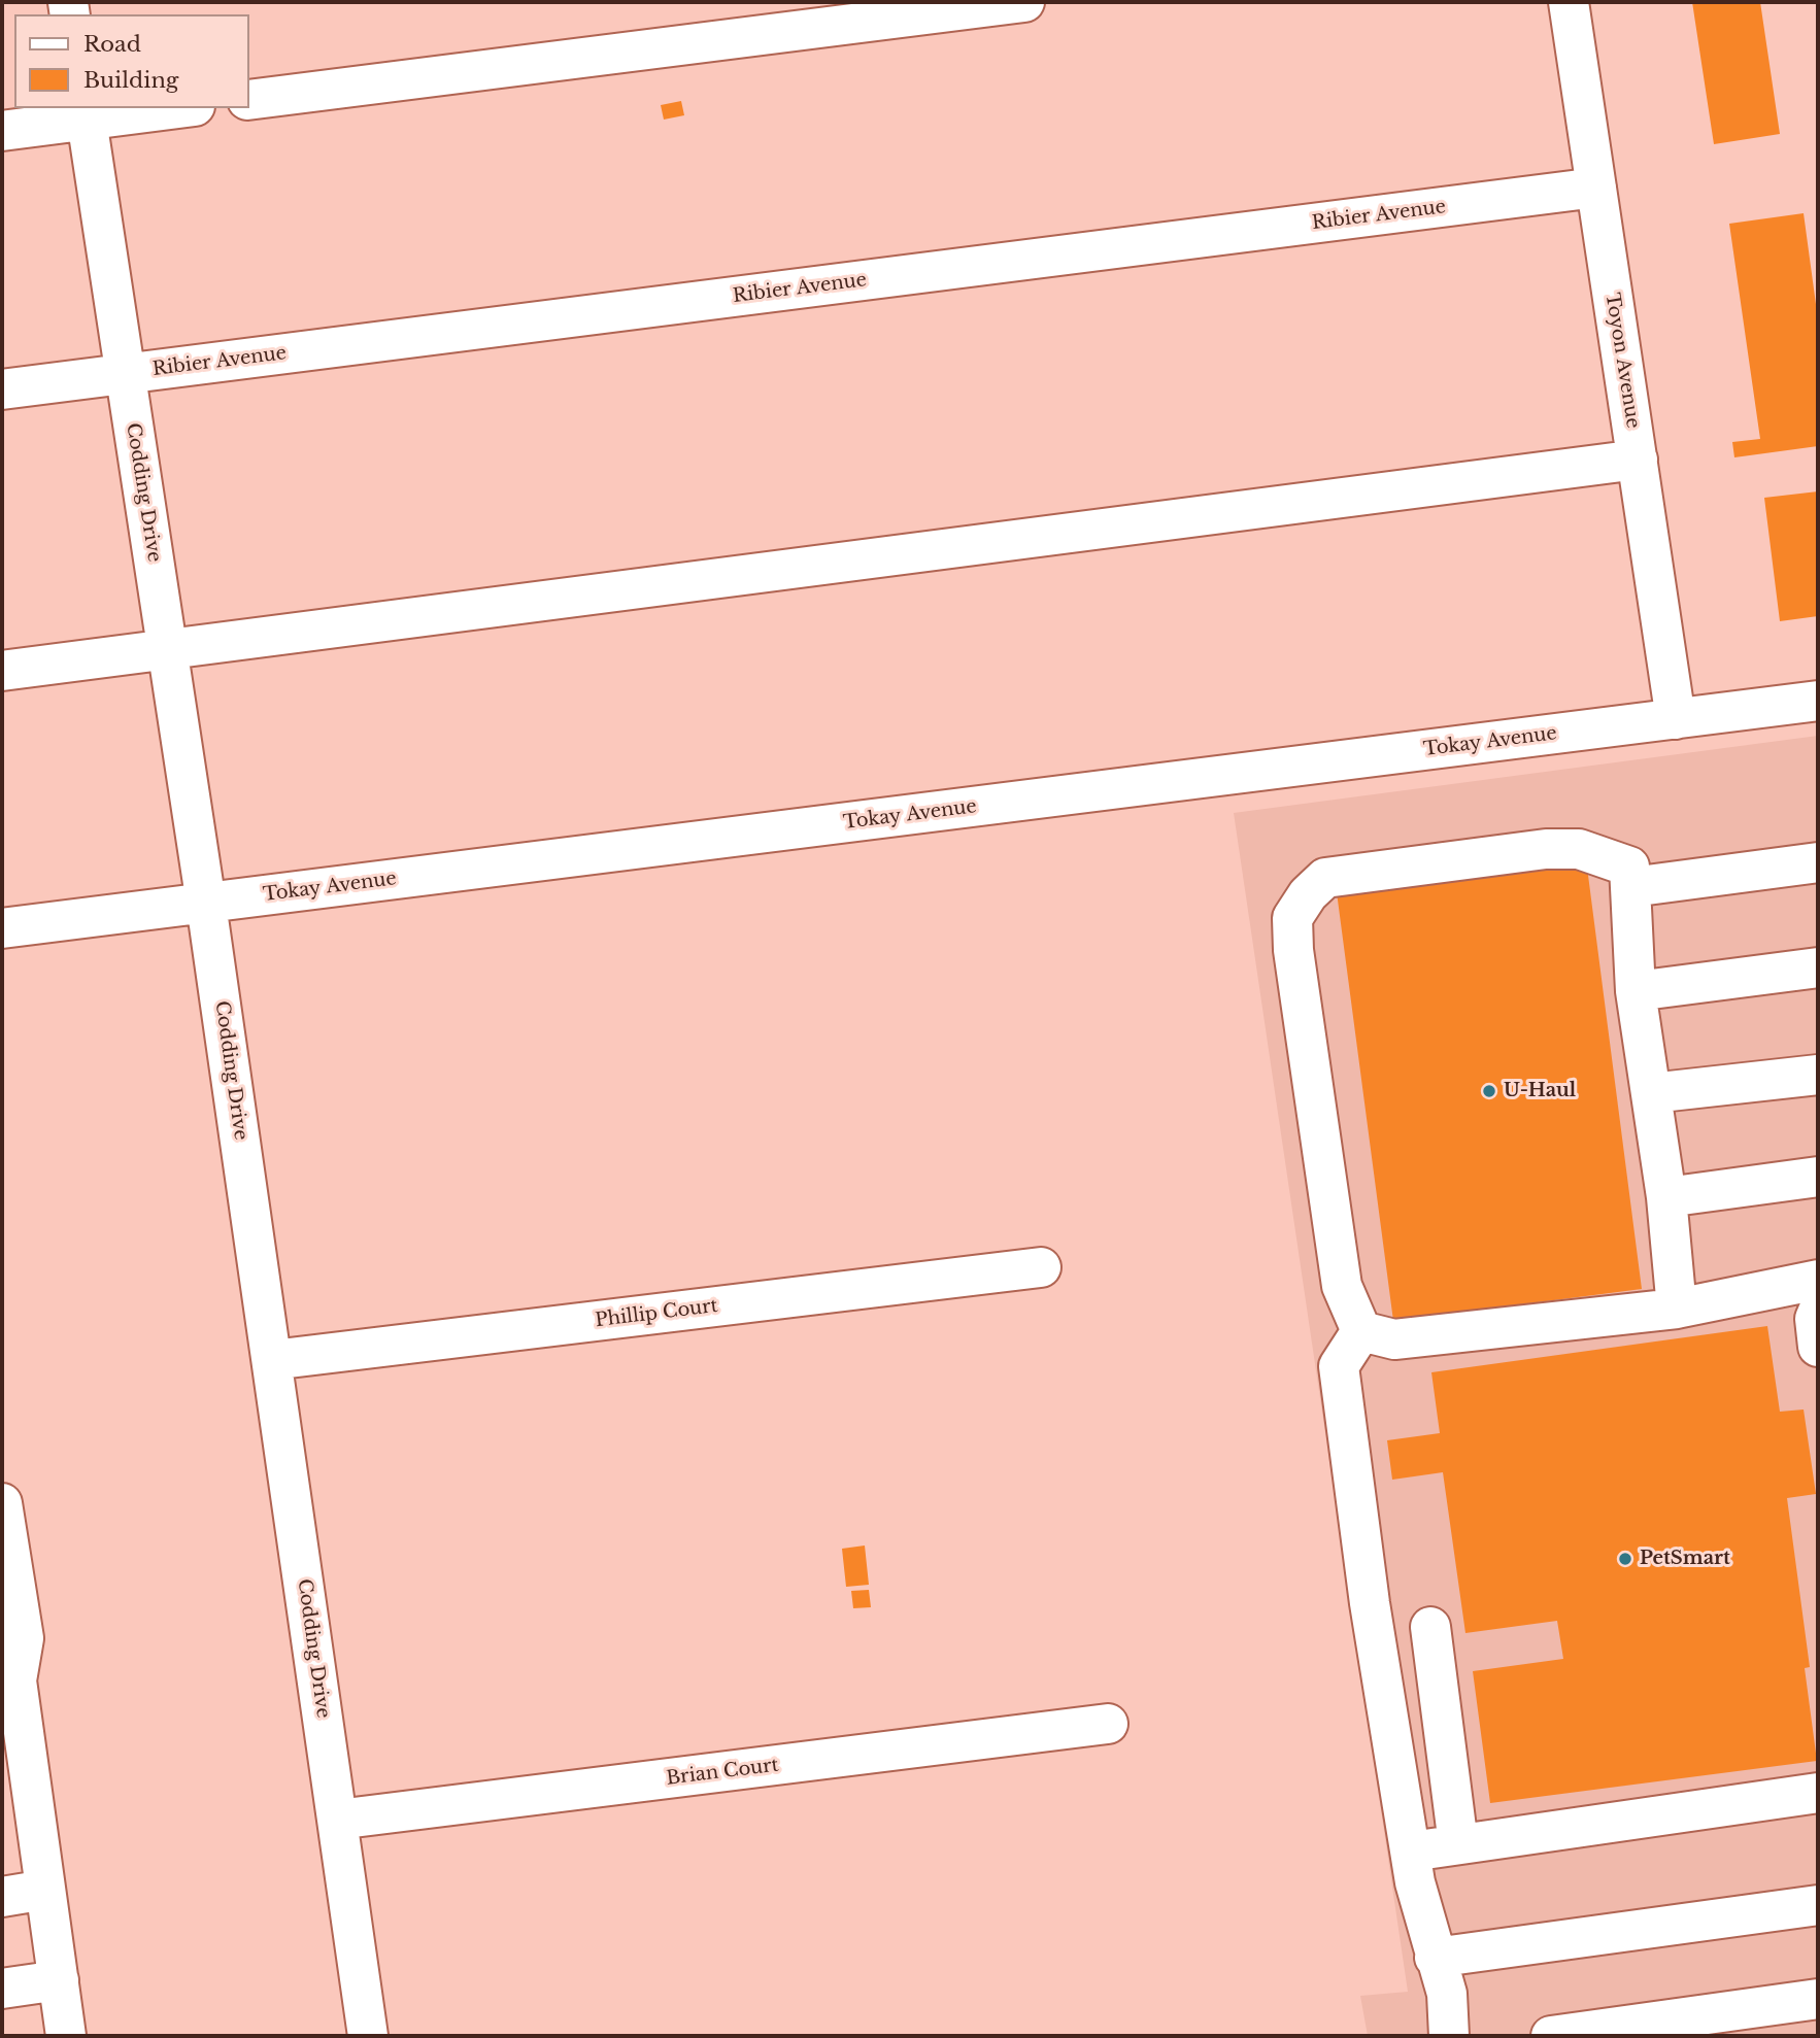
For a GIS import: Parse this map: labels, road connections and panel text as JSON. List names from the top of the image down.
{
  "streets": {
    "street": [
      "Ribier Avenue",
      "Toyon Avenue",
      "Codding Drive",
      "Tokay Avenue",
      "Phillip Court",
      "Brian Court"
    ]
  },
  "crossings": [
    ["Ribier Avenue", "Toyon Avenue"],
    ["Ribier Avenue", "Codding Drive"],
    ["Toyon Avenue", "Tokay Avenue"],
    ["Codding Drive", "Tokay Avenue"],
    ["Codding Drive", "Phillip Court"],
    ["Codding Drive", "Brian Court"]
  ],
  "places": ["U-Haul", "PetSmart"],
  "legend": ["Road", "Building"]
}
